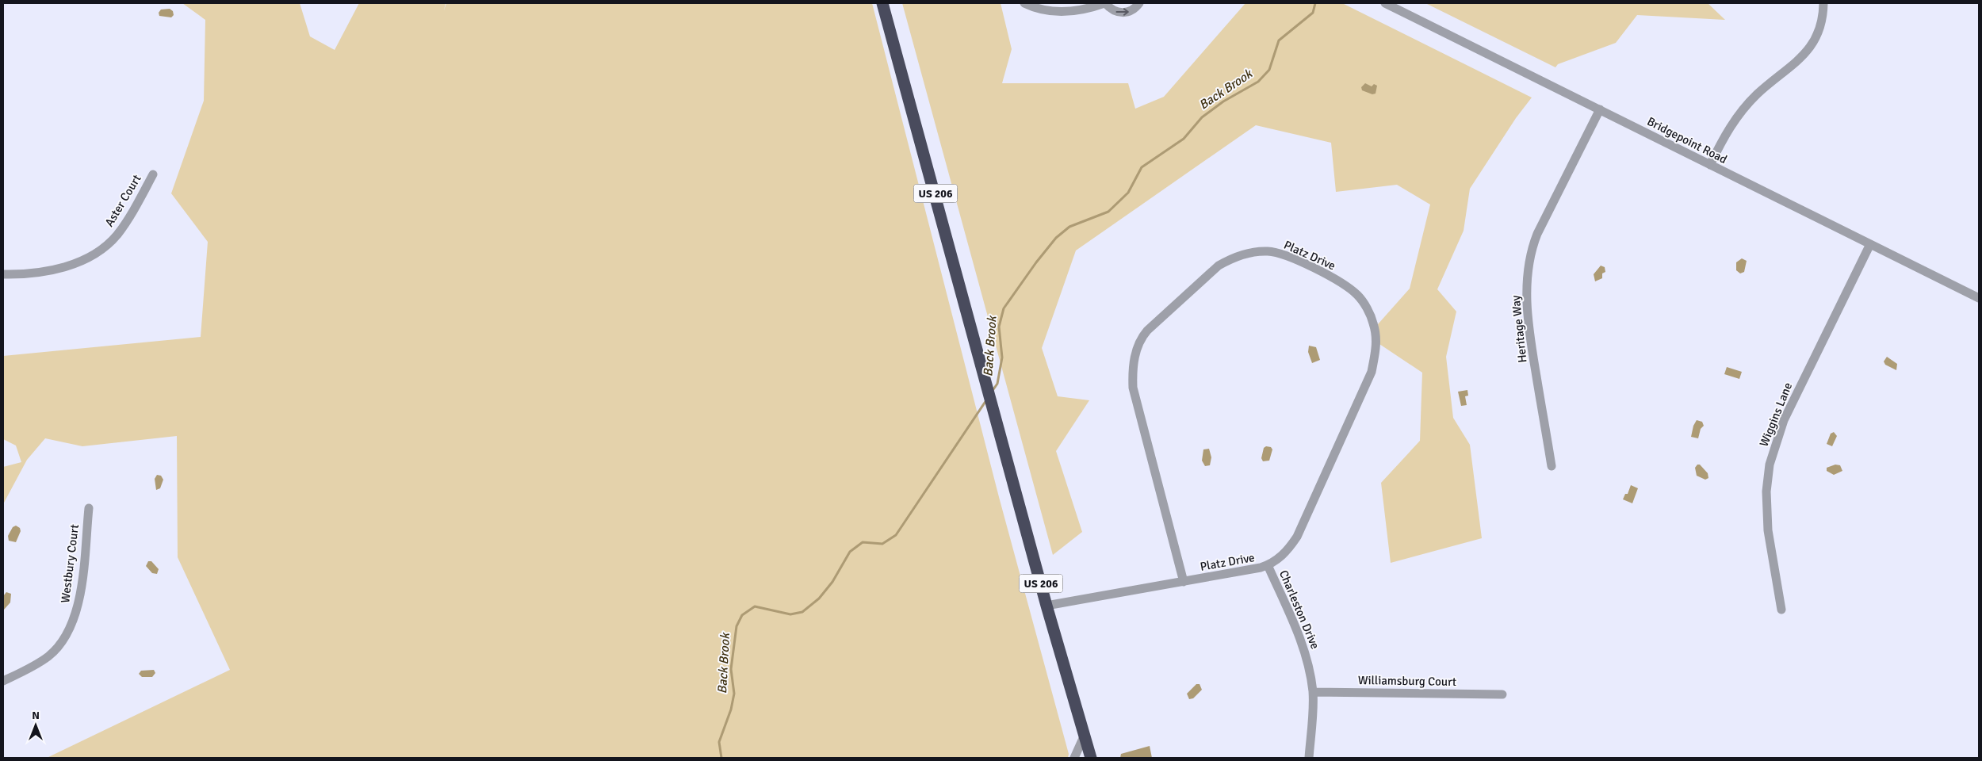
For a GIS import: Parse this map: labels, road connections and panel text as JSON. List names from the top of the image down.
{
  "streets": {
    "highway": ["US 206"],
    "street": [
      "Bridgepoint Road",
      "Aster Court",
      "Platz Drive",
      "Heritage Way",
      "Wiggins Lane",
      "Westbury Court",
      "Charleston Drive",
      "Williamsburg Court"
    ]
  },
  "crossings": [
    ["Bridgepoint Road", "Heritage Way"],
    ["Bridgepoint Road", "Wiggins Lane"],
    ["US 206", "Platz Drive"],
    ["Platz Drive", "Charleston Drive"],
    ["Charleston Drive", "Williamsburg Court"]
  ],
  "water": ["Back Brook"],
  "north": "top"
}
